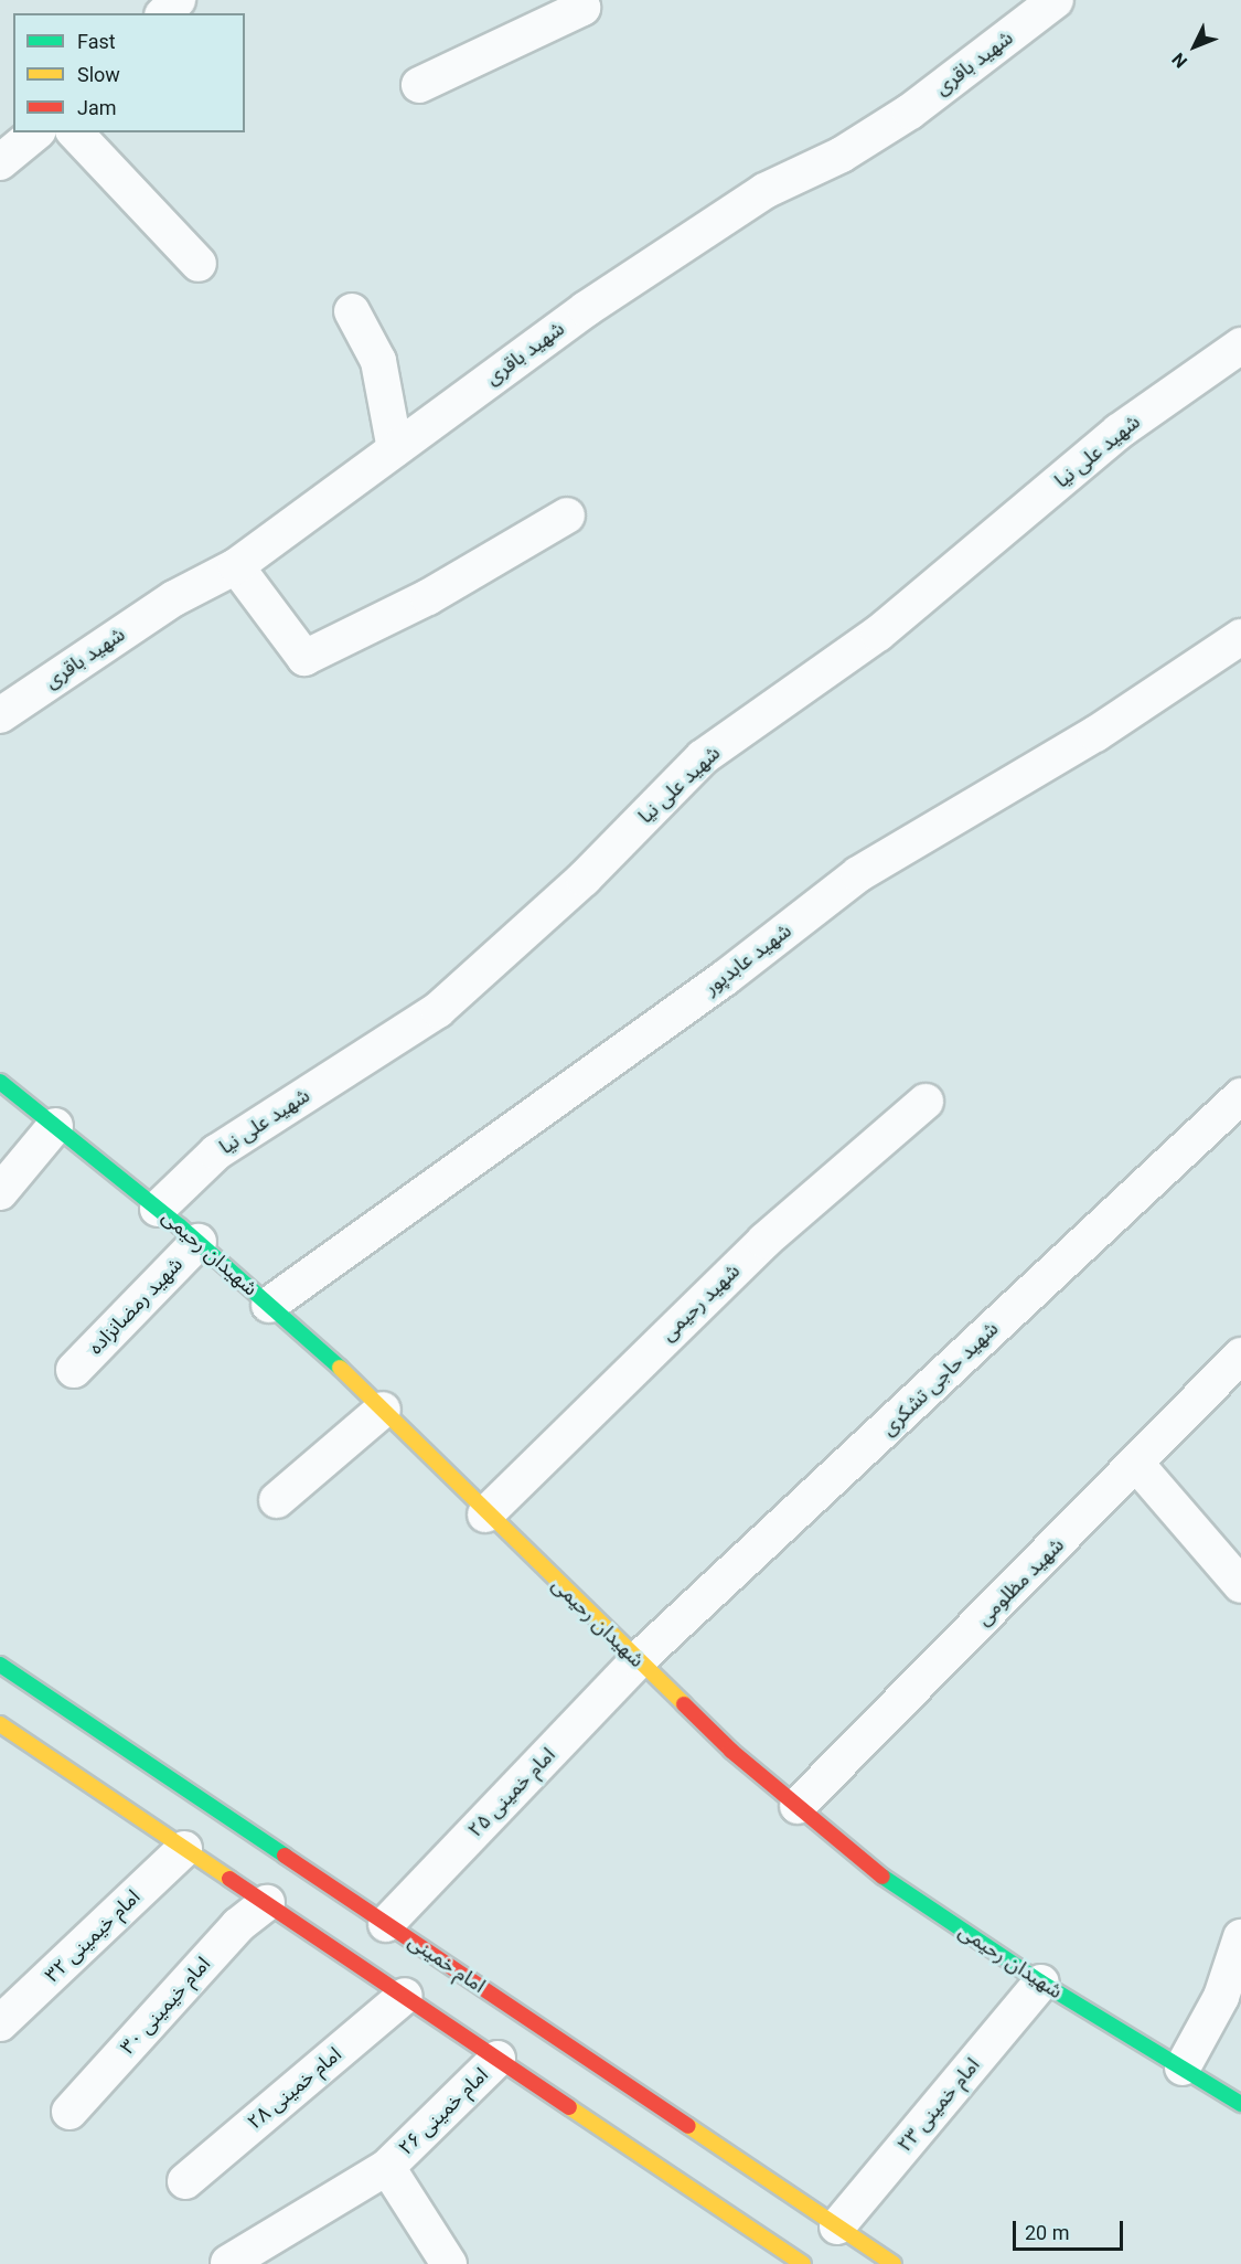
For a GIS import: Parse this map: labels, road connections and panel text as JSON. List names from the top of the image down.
{
  "streets": {
    "main road": ["شهیدان رحیمی", "امام خمینی"],
    "street": [
      "شهید باقری",
      "شهید علی نیا",
      "شهید عابدپور",
      "شهید رحیمی",
      "شهید رمضانزاده",
      "شهید حاجی تشکری",
      "شهید مظلومی",
      "امام خمینی ۲۵",
      "امام خیمینی ۳۲",
      "امام خیمینی ۳۰",
      "امام خمینی ۲۸",
      "امام خمینی ۲۳",
      "امام خمینی ۲۶"
    ]
  },
  "crossings": [
    ["شهید علی نیا", "شهیدان رحیمی"],
    ["شهید عابدپور", "شهیدان رحیمی"],
    ["شهیدان رحیمی", "شهید رحیمی"],
    ["شهیدان رحیمی", "شهید رمضانزاده"],
    ["شهیدان رحیمی", "شهید حاجی تشکری"],
    ["شهیدان رحیمی", "شهید مظلومی"],
    ["شهیدان رحیمی", "امام خمینی ۲۵"],
    ["شهیدان رحیمی", "امام خمینی ۲۳"],
    ["شهید حاجی تشکری", "امام خمینی ۲۵"],
    ["امام خمینی ۲۵", "امام خمینی"],
    ["امام خمینی", "امام خمینی ۲۳"]
  ],
  "legend": ["Fast", "Slow", "Jam"],
  "scale_bar": "20 m",
  "north": "bottom left"
}
